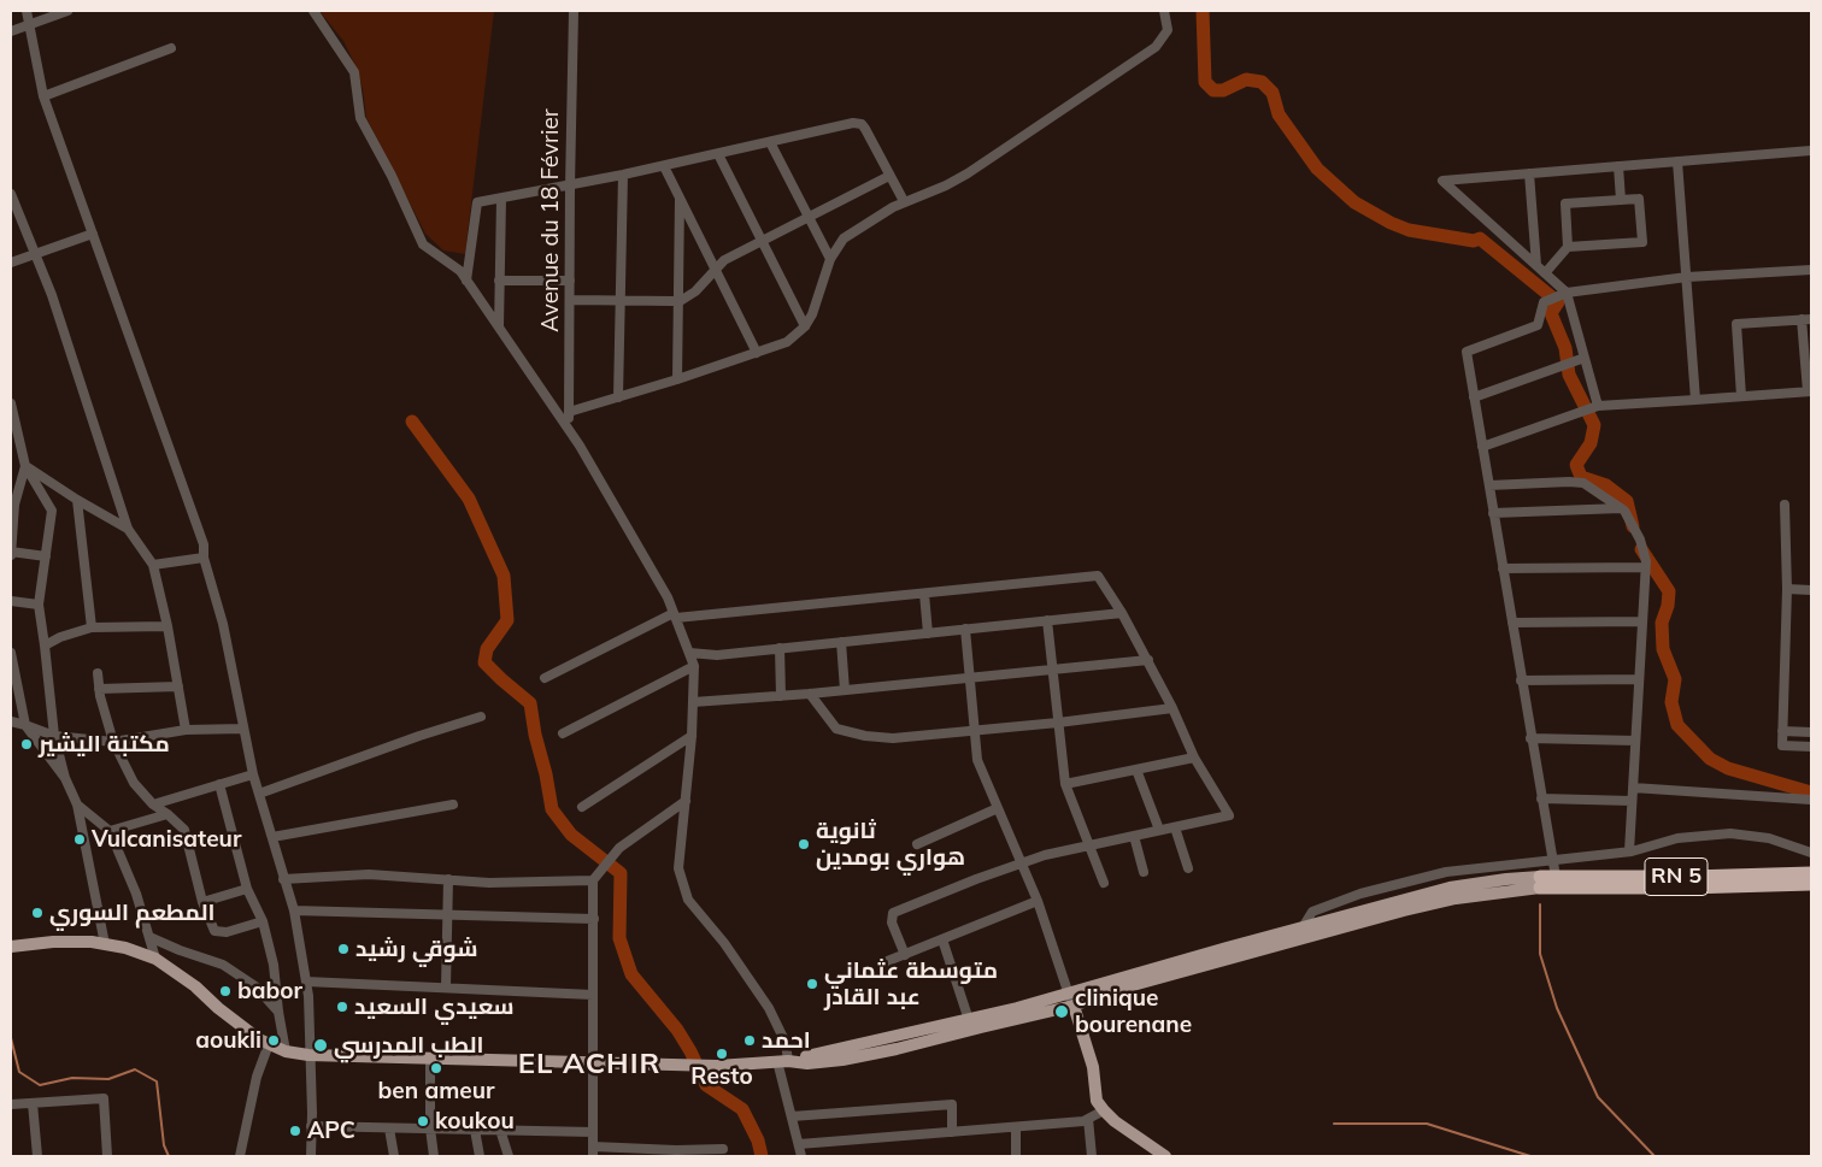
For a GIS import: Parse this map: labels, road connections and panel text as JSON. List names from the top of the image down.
{
  "streets": {
    "highway": ["RN 5"],
    "street": ["Avenue du 18 Février"]
  },
  "districts": ["EL ACHIR"],
  "places": [
    "مكتبة اليشير",
    "Vulcanisateur",
    "ثانوية هواري بومدين",
    "المطعم السوري",
    "شوقي رشيد",
    "متوسطة عثماني عبد القادر",
    "babor",
    "سعيدي السعيد",
    "clinique bourenane",
    "aoukli",
    "احمد",
    "الطب المدرسي",
    "Resto",
    "ben ameur",
    "koukou",
    "APC"
  ]
}
